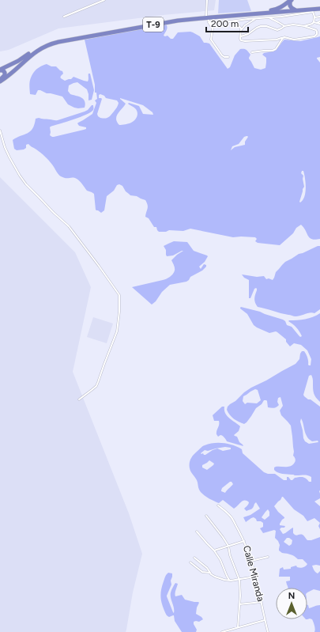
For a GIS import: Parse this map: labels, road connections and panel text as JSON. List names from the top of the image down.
{
  "streets": {
    "highway": ["T-9"],
    "street": ["Calle Miranda"]
  },
  "scale_bar": "200 m",
  "north": "top"
}
